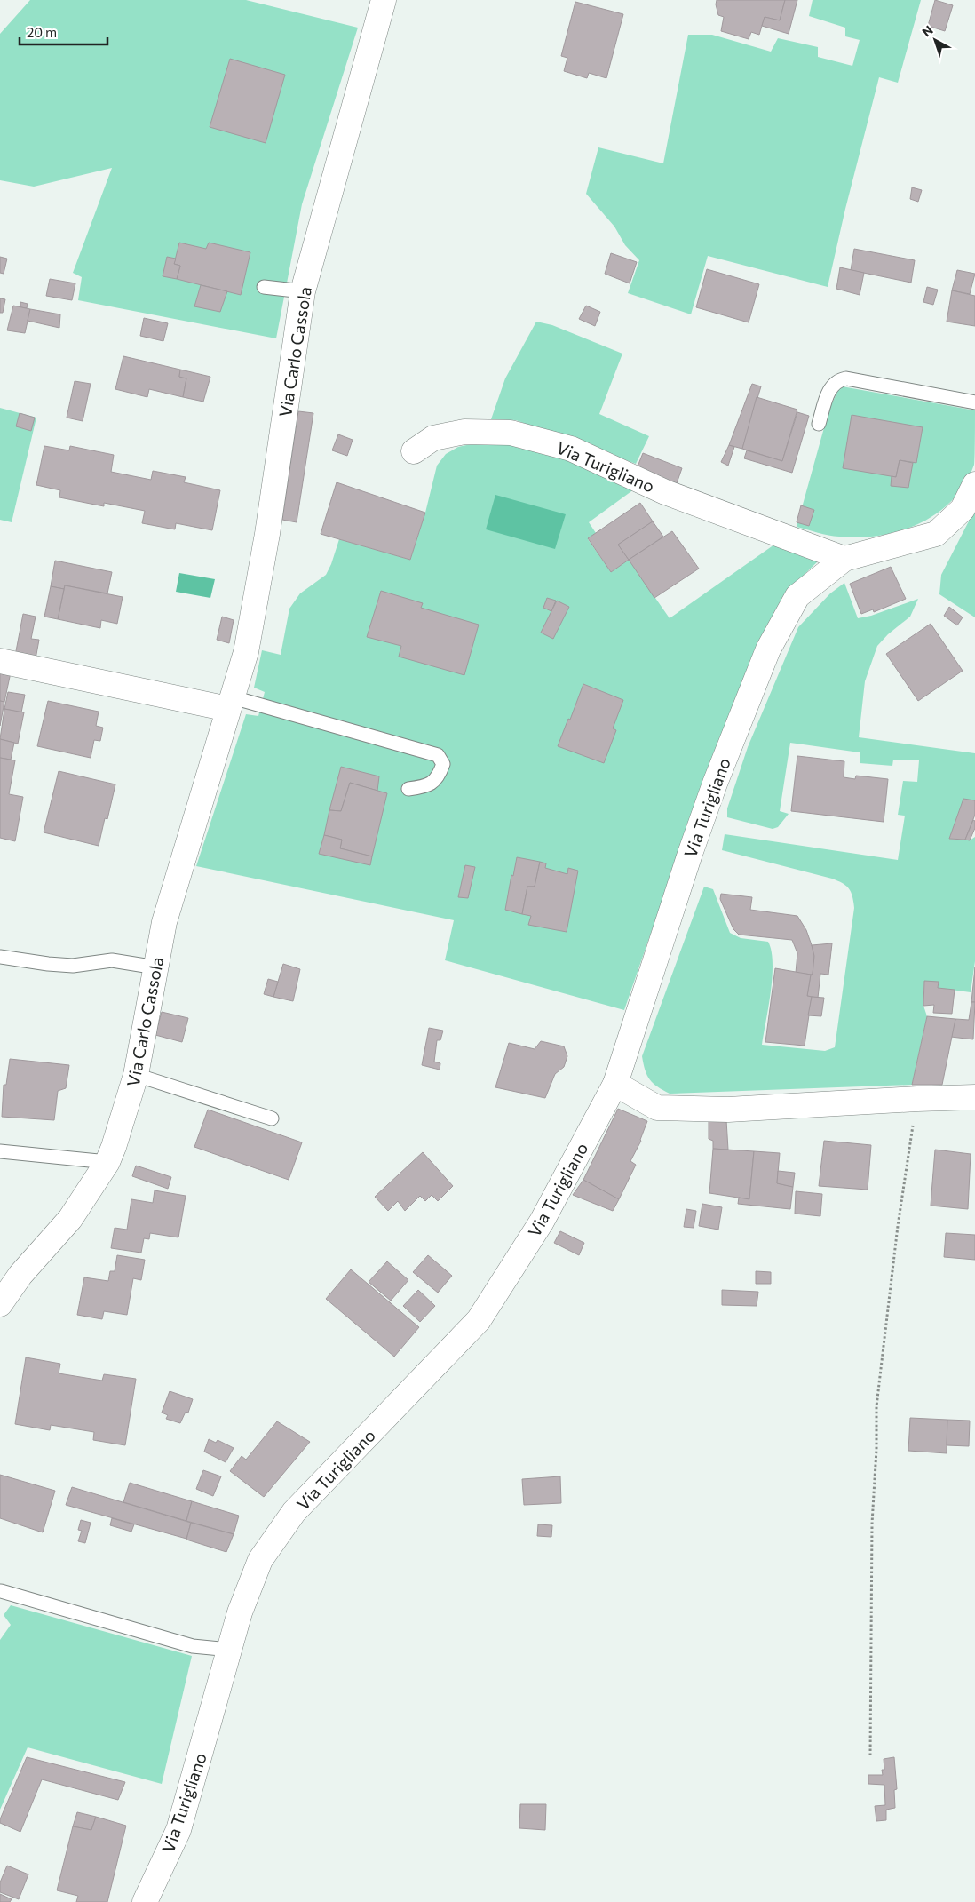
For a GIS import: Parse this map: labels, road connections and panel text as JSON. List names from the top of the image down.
{
  "streets": {
    "street": ["Via Carlo Cassola", "Via Turigliano"]
  },
  "scale_bar": "20 m",
  "north": "top left"
}
